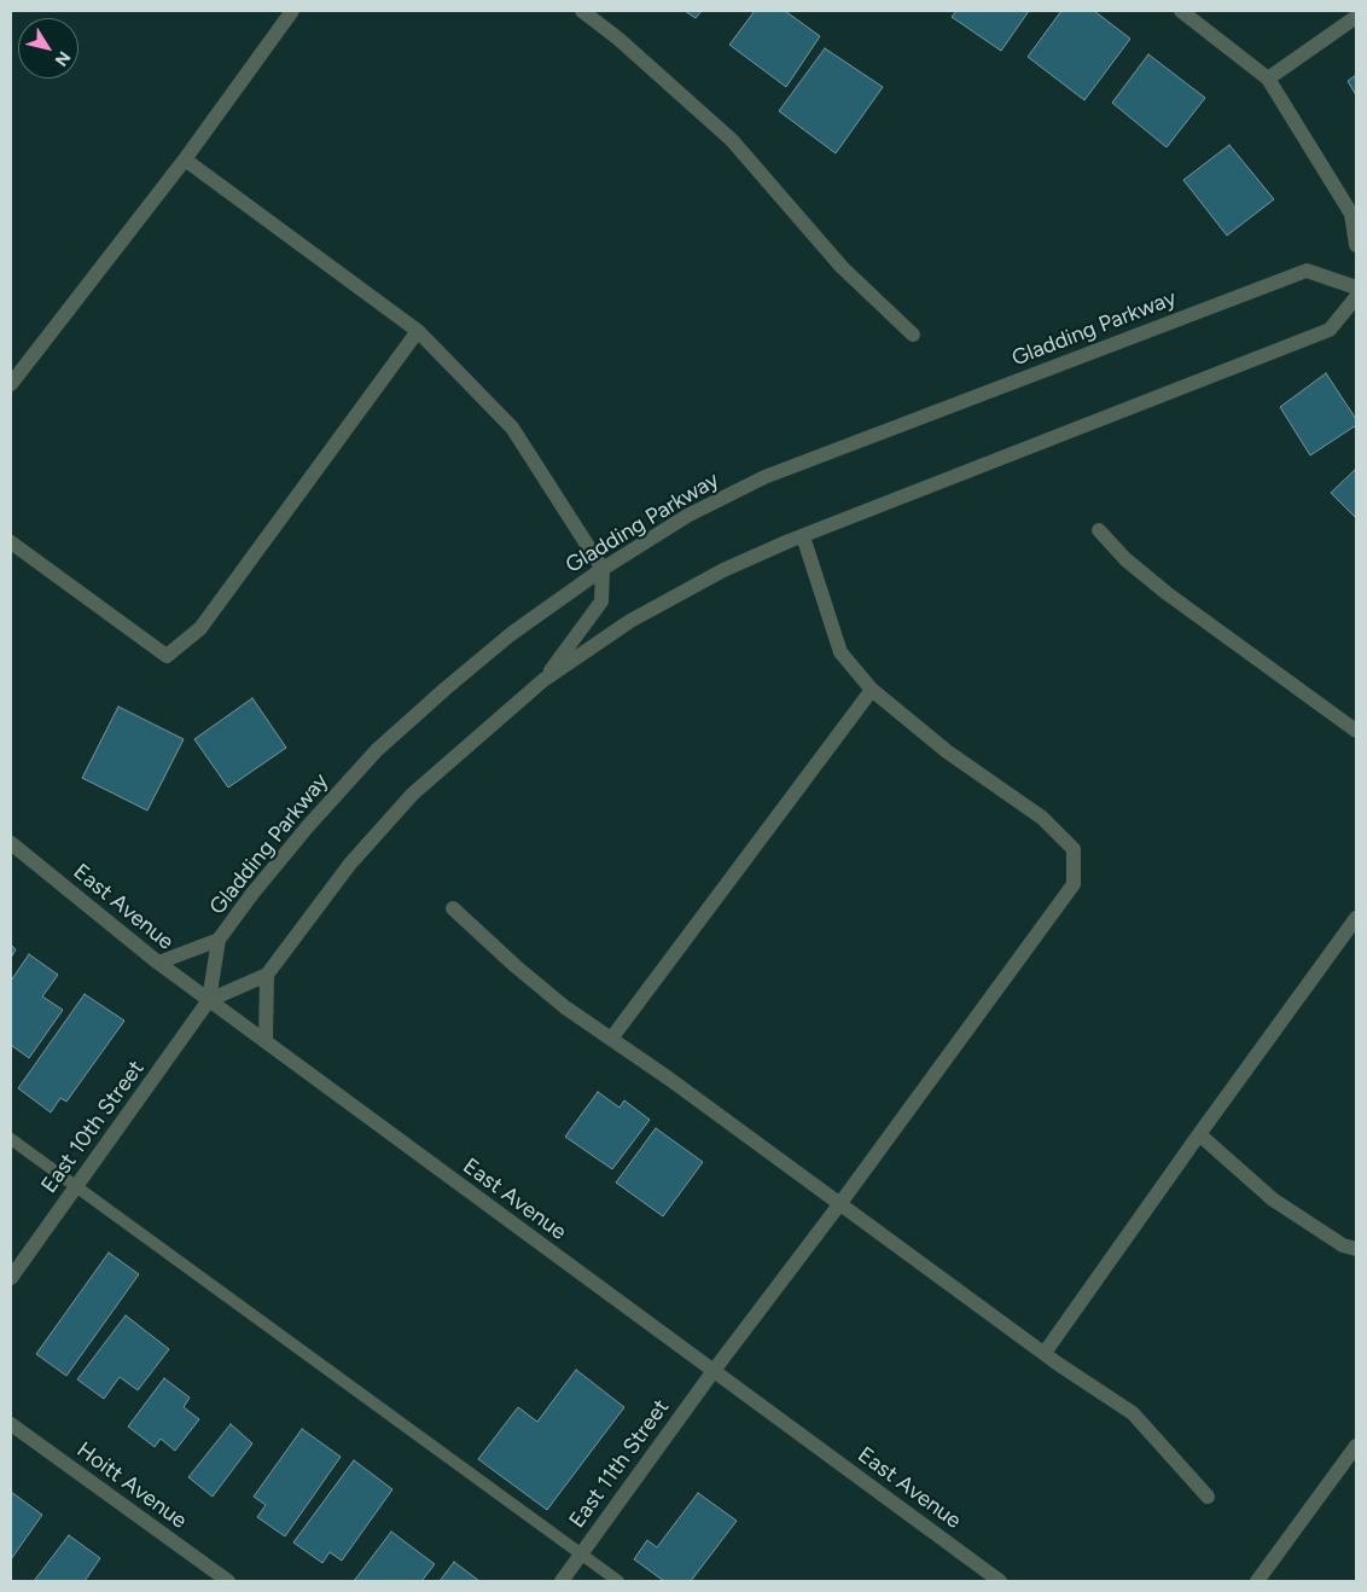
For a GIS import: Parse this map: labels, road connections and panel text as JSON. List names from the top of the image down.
{
  "streets": {
    "street": [
      "Gladding Parkway",
      "East Avenue",
      "East 10th Street",
      "East 11th Street",
      "Hoitt Avenue"
    ]
  },
  "crossings": [
    ["Gladding Parkway", "East Avenue"],
    ["Gladding Parkway", "East 10th Street"],
    ["East Avenue", "East 10th Street"],
    ["East Avenue", "East 11th Street"]
  ],
  "north": "bottom right"
}
